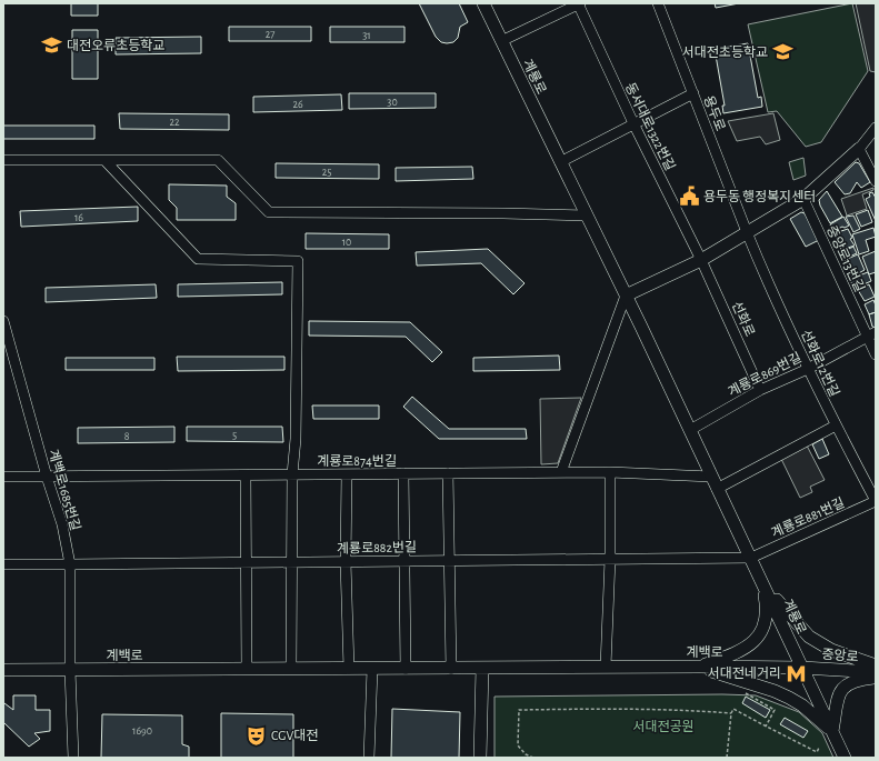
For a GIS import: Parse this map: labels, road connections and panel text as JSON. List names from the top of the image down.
{
  "streets": {
    "main road": ["계룡로", "계백로", "중앙로"],
    "street": [
      "용두로",
      "동서대로1322번길",
      "중앙로13번길",
      "선화로",
      "선화로12번길",
      "계룡로869번길",
      "계룡로874번길",
      "계백로1685번길",
      "계룡로881번길",
      "계룡로882번길"
    ]
  },
  "crossings": [
    ["계룡로", "계룡로869번길"],
    ["계룡로", "계룡로874번길"],
    ["계룡로", "계룡로881번길"],
    ["계룡로", "계룡로882번길"],
    ["계룡로", "계백로"],
    ["계룡로", "중앙로"],
    ["용두로", "선화로12번길"],
    ["동서대로1322번길", "선화로"],
    ["중앙로13번길", "계룡로869번길"],
    ["선화로", "계룡로869번길"],
    ["선화로12번길", "계룡로869번길"],
    ["선화로12번길", "계룡로881번길"],
    ["계룡로874번길", "계백로1685번길"],
    ["계백로1685번길", "계룡로882번길"],
    ["계백로1685번길", "계백로"],
    ["계룡로881번길", "계룡로882번길"],
    ["계백로", "중앙로"]
  ],
  "parks": ["서대전공원"],
  "places": {
    "school or university": ["대전오류초등학교", "서대전초등학교"],
    "public building": ["용두동 행정복지센터"],
    "metro station": ["서대전네거리"],
    "theatre": ["CGV대전"]
  },
  "house_numbers": [
    "27",
    "31",
    "30",
    "26",
    "22",
    "25",
    "16",
    "10",
    "5",
    "8",
    "1690"
  ]
}
